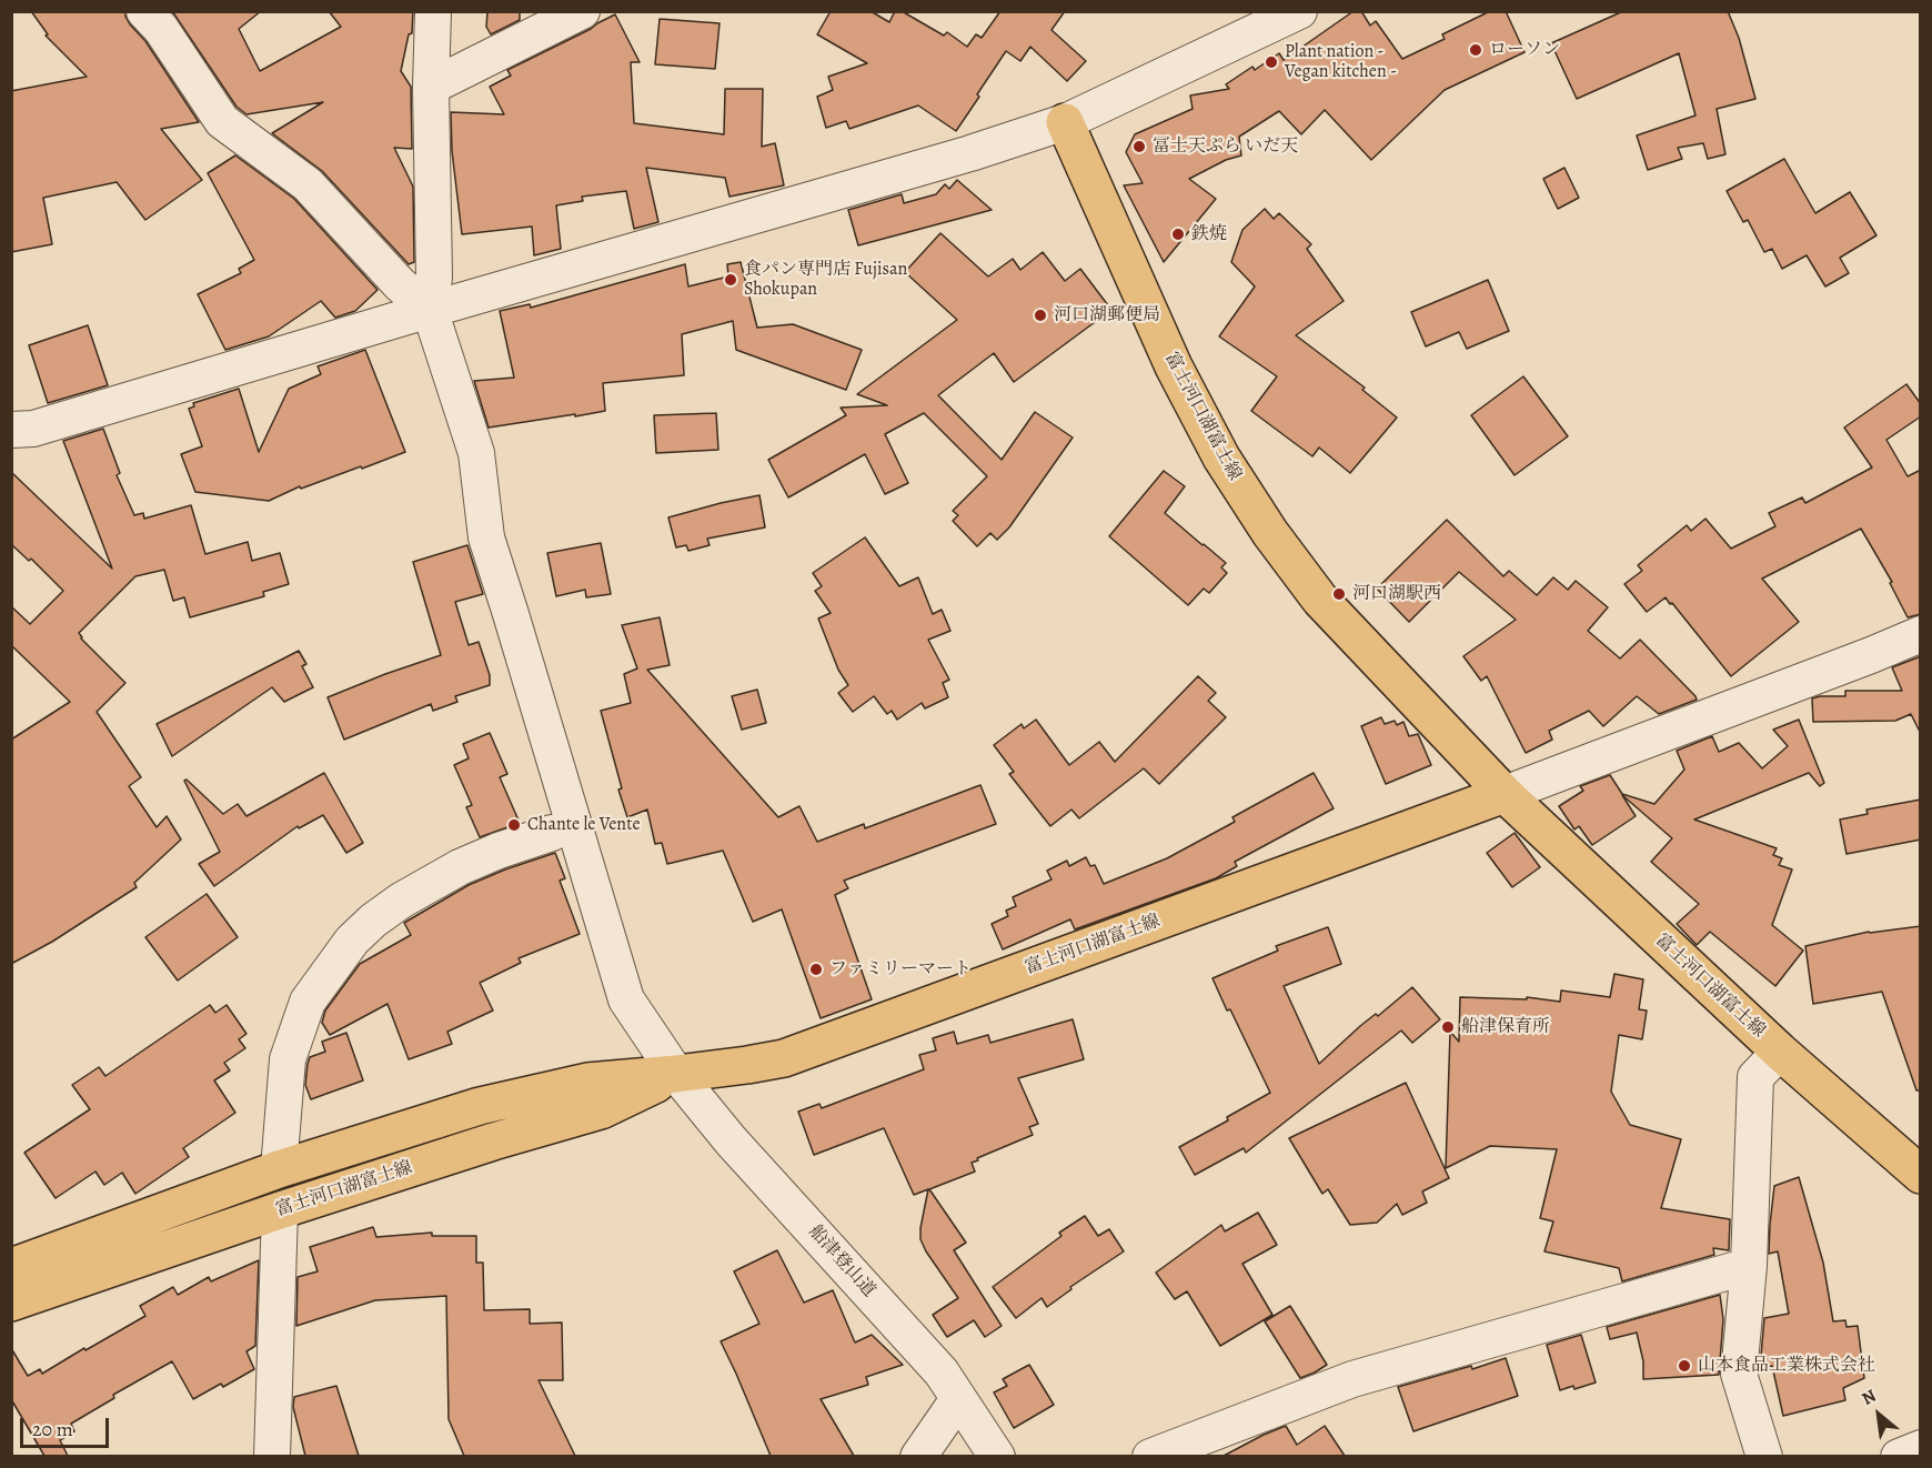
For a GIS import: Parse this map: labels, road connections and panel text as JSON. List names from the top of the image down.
{
  "streets": {
    "main road": ["富士河口湖富士線"],
    "street": ["船津登山道"]
  },
  "crossings": [
    ["富士河口湖富士線", "船津登山道"]
  ],
  "places": [
    "ローソン",
    "Plant nation - Vegan kitchen -",
    "冨士天ぷら いだ天",
    "鉄焼",
    "食パン専門店 Fujisan Shokupan",
    "河口湖郵便局",
    "河口湖駅西",
    "Chante le Vente",
    "ファミリーマート",
    "船津保育所",
    "山本食品工業株式会社"
  ],
  "scale_bar": "20 m",
  "north": "top left"
}
